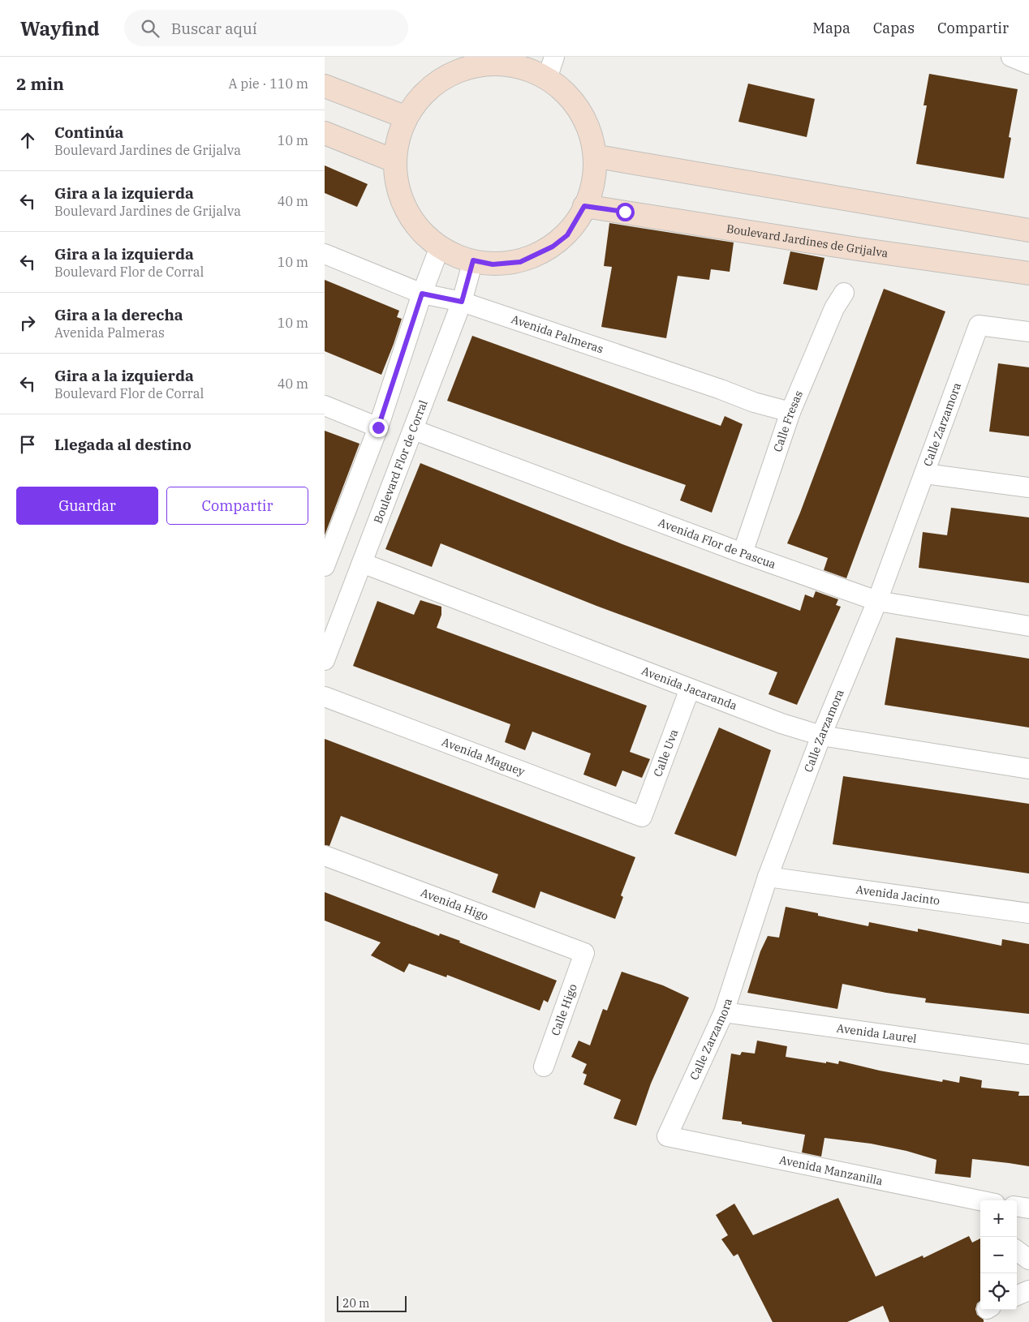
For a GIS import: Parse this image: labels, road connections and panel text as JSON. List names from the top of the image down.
{
  "streets": {
    "street": [
      "Boulevard Jardines de Grijalva",
      "Avenida Palmeras",
      "Calle Fresas",
      "Calle Zarzamora",
      "Boulevard Flor de Corral",
      "Avenida Flor de Pascua",
      "Avenida Jacaranda",
      "Calle Uva",
      "Avenida Maguey",
      "Avenida Jacinto",
      "Avenida Higo",
      "Calle Higo",
      "Avenida Laurel",
      "Avenida Manzanilla"
    ]
  },
  "crossings": [
    ["Avenida Palmeras", "Calle Fresas"],
    ["Avenida Palmeras", "Boulevard Flor de Corral"],
    ["Calle Fresas", "Avenida Flor de Pascua"],
    ["Calle Zarzamora", "Avenida Flor de Pascua"],
    ["Calle Zarzamora", "Avenida Jacaranda"],
    ["Calle Zarzamora", "Avenida Jacinto"],
    ["Calle Zarzamora", "Avenida Laurel"],
    ["Calle Zarzamora", "Avenida Manzanilla"],
    ["Boulevard Flor de Corral", "Avenida Flor de Pascua"],
    ["Boulevard Flor de Corral", "Avenida Jacaranda"],
    ["Avenida Jacaranda", "Calle Uva"],
    ["Calle Uva", "Avenida Maguey"],
    ["Avenida Higo", "Calle Higo"]
  ],
  "scale_bar": "20 m",
  "page": {
    "header": "Wayfind",
    "search": "Buscar aquí",
    "nav": ["Mapa", "Capas", "Compartir"],
    "heading": ["2 min", "A pie · 110 m"],
    "list": [
      ["Continúa", "Boulevard Jardines de Grijalva", "10 m"],
      ["Gira a la izquierda", "Boulevard Jardines de Grijalva", "40 m"],
      ["Gira a la izquierda", "Boulevard Flor de Corral", "10 m"],
      ["Gira a la derecha", "Avenida Palmeras", "10 m"],
      ["Gira a la izquierda", "Boulevard Flor de Corral", "40 m"],
      "Llegada al destino"
    ],
    "buttons": ["Guardar", "Compartir"],
    "map_buttons": ["+", "−"],
    "scale": "20 m"
  }
}
